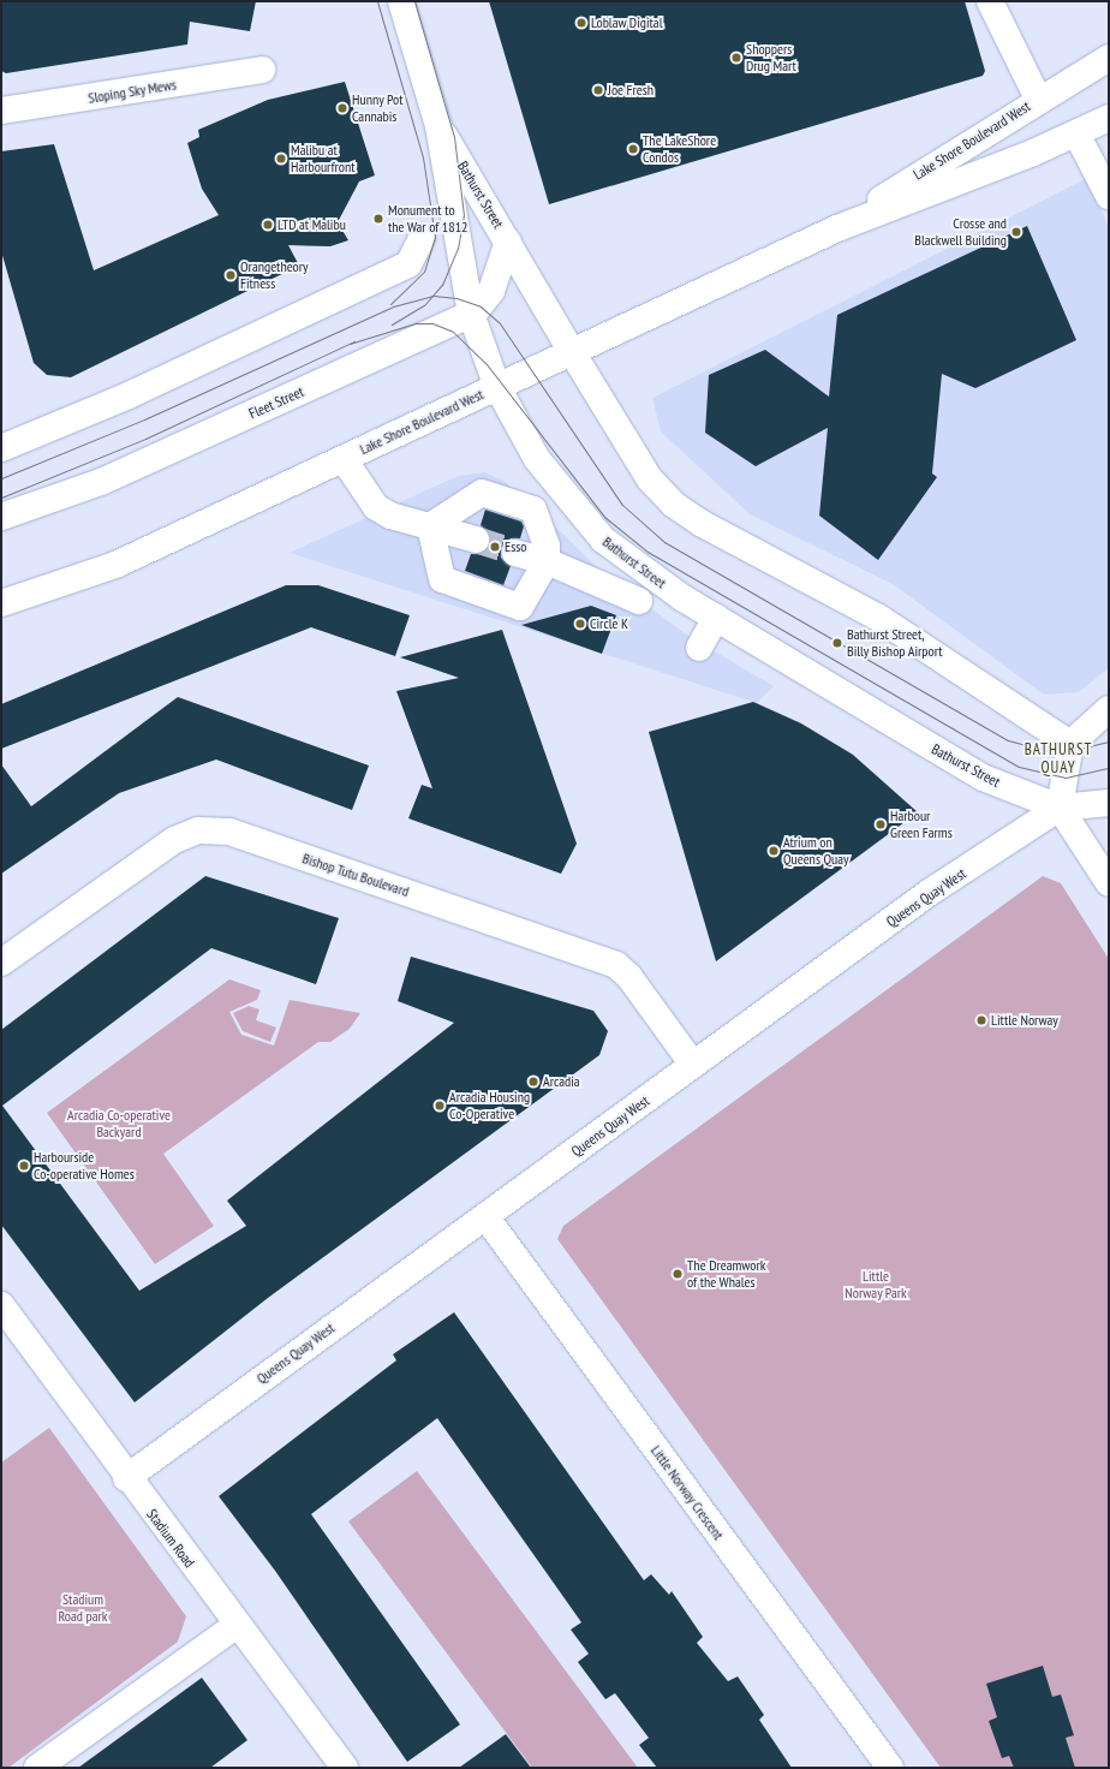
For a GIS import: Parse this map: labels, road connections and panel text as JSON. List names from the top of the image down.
{
  "streets": {
    "main road": [
      "Sloping Sky Mews",
      "Lake Shore Boulevard West",
      "Bathurst Street",
      "Fleet Street",
      "Bishop Tutu Boulevard",
      "Queens Quay West",
      "Little Norway Crescent",
      "Stadium Road"
    ]
  },
  "crossings": [
    ["Lake Shore Boulevard West", "Bathurst Street"],
    ["Bathurst Street", "Fleet Street"],
    ["Bathurst Street", "Queens Quay West"],
    ["Bishop Tutu Boulevard", "Queens Quay West"],
    ["Queens Quay West", "Little Norway Crescent"],
    ["Queens Quay West", "Stadium Road"]
  ],
  "districts": ["BATHURST QUAY"],
  "parks": ["Arcadia Co-operative Backyard", "Little Norway Park", "Stadium Road park"],
  "places": [
    "Loblaw Digital",
    "Shoppers Drug Mart",
    "Joe Fresh",
    "Hunny Pot Cannabis",
    "The LakeShore Condos",
    "Malibu at Harbourfront",
    "Monument to the War of 1812",
    "LTD at Malibu",
    "Crosse and Blackwell Building",
    "Orangetheory Fitness",
    "Esso",
    "Circle K",
    "Bathurst Street, Billy Bishop Airport",
    "Harbour Green Farms",
    "Atrium on Queens Quay",
    "Little Norway",
    "Arcadia",
    "Arcadia Housing Co-Operative",
    "Harbourside Co-operative Homes",
    "The Dreamwork of the Whales"
  ]
}
